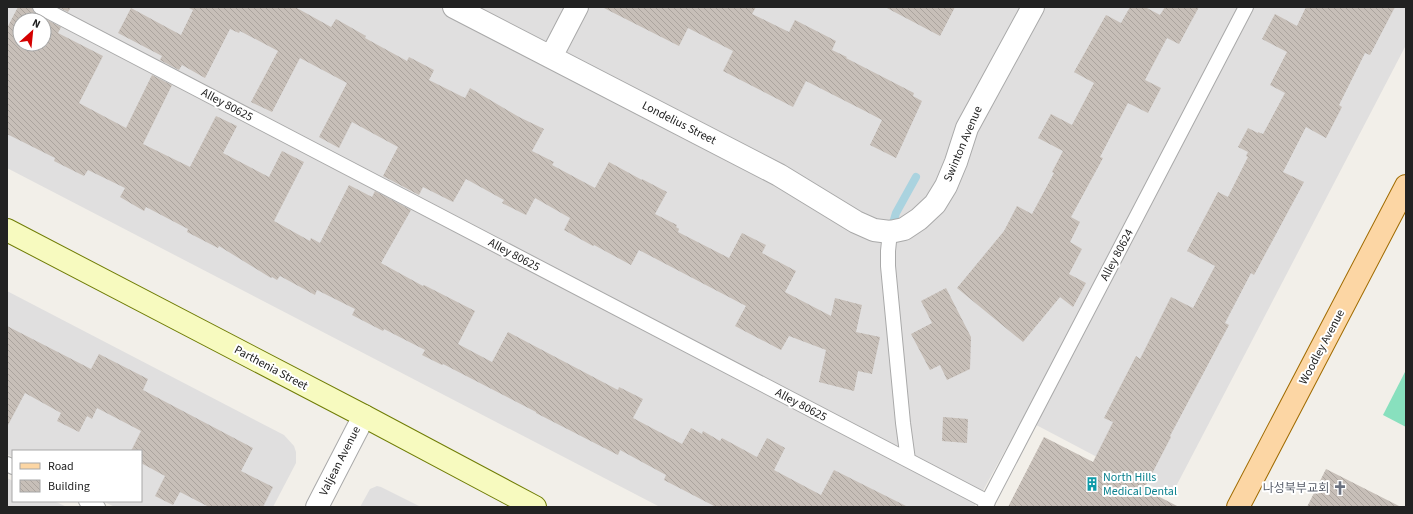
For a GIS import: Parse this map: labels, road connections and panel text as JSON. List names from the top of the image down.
{
  "streets": {
    "main road": ["Woodley Avenue", "Parthenia Street"],
    "street": ["Londelius Street", "Swinton Avenue", "Valjean Avenue"],
    "lane": ["Alley 80625", "Alley 80624"]
  },
  "crossings": [
    ["Alley 80625", "Alley 80624"],
    ["Londelius Street", "Swinton Avenue"],
    ["Parthenia Street", "Valjean Avenue"]
  ],
  "places": {
    "building": ["North Hills Medical Dental"],
    "church": ["나성북부교회"]
  },
  "legend": ["Road", "Building"],
  "north": "top right"
}
